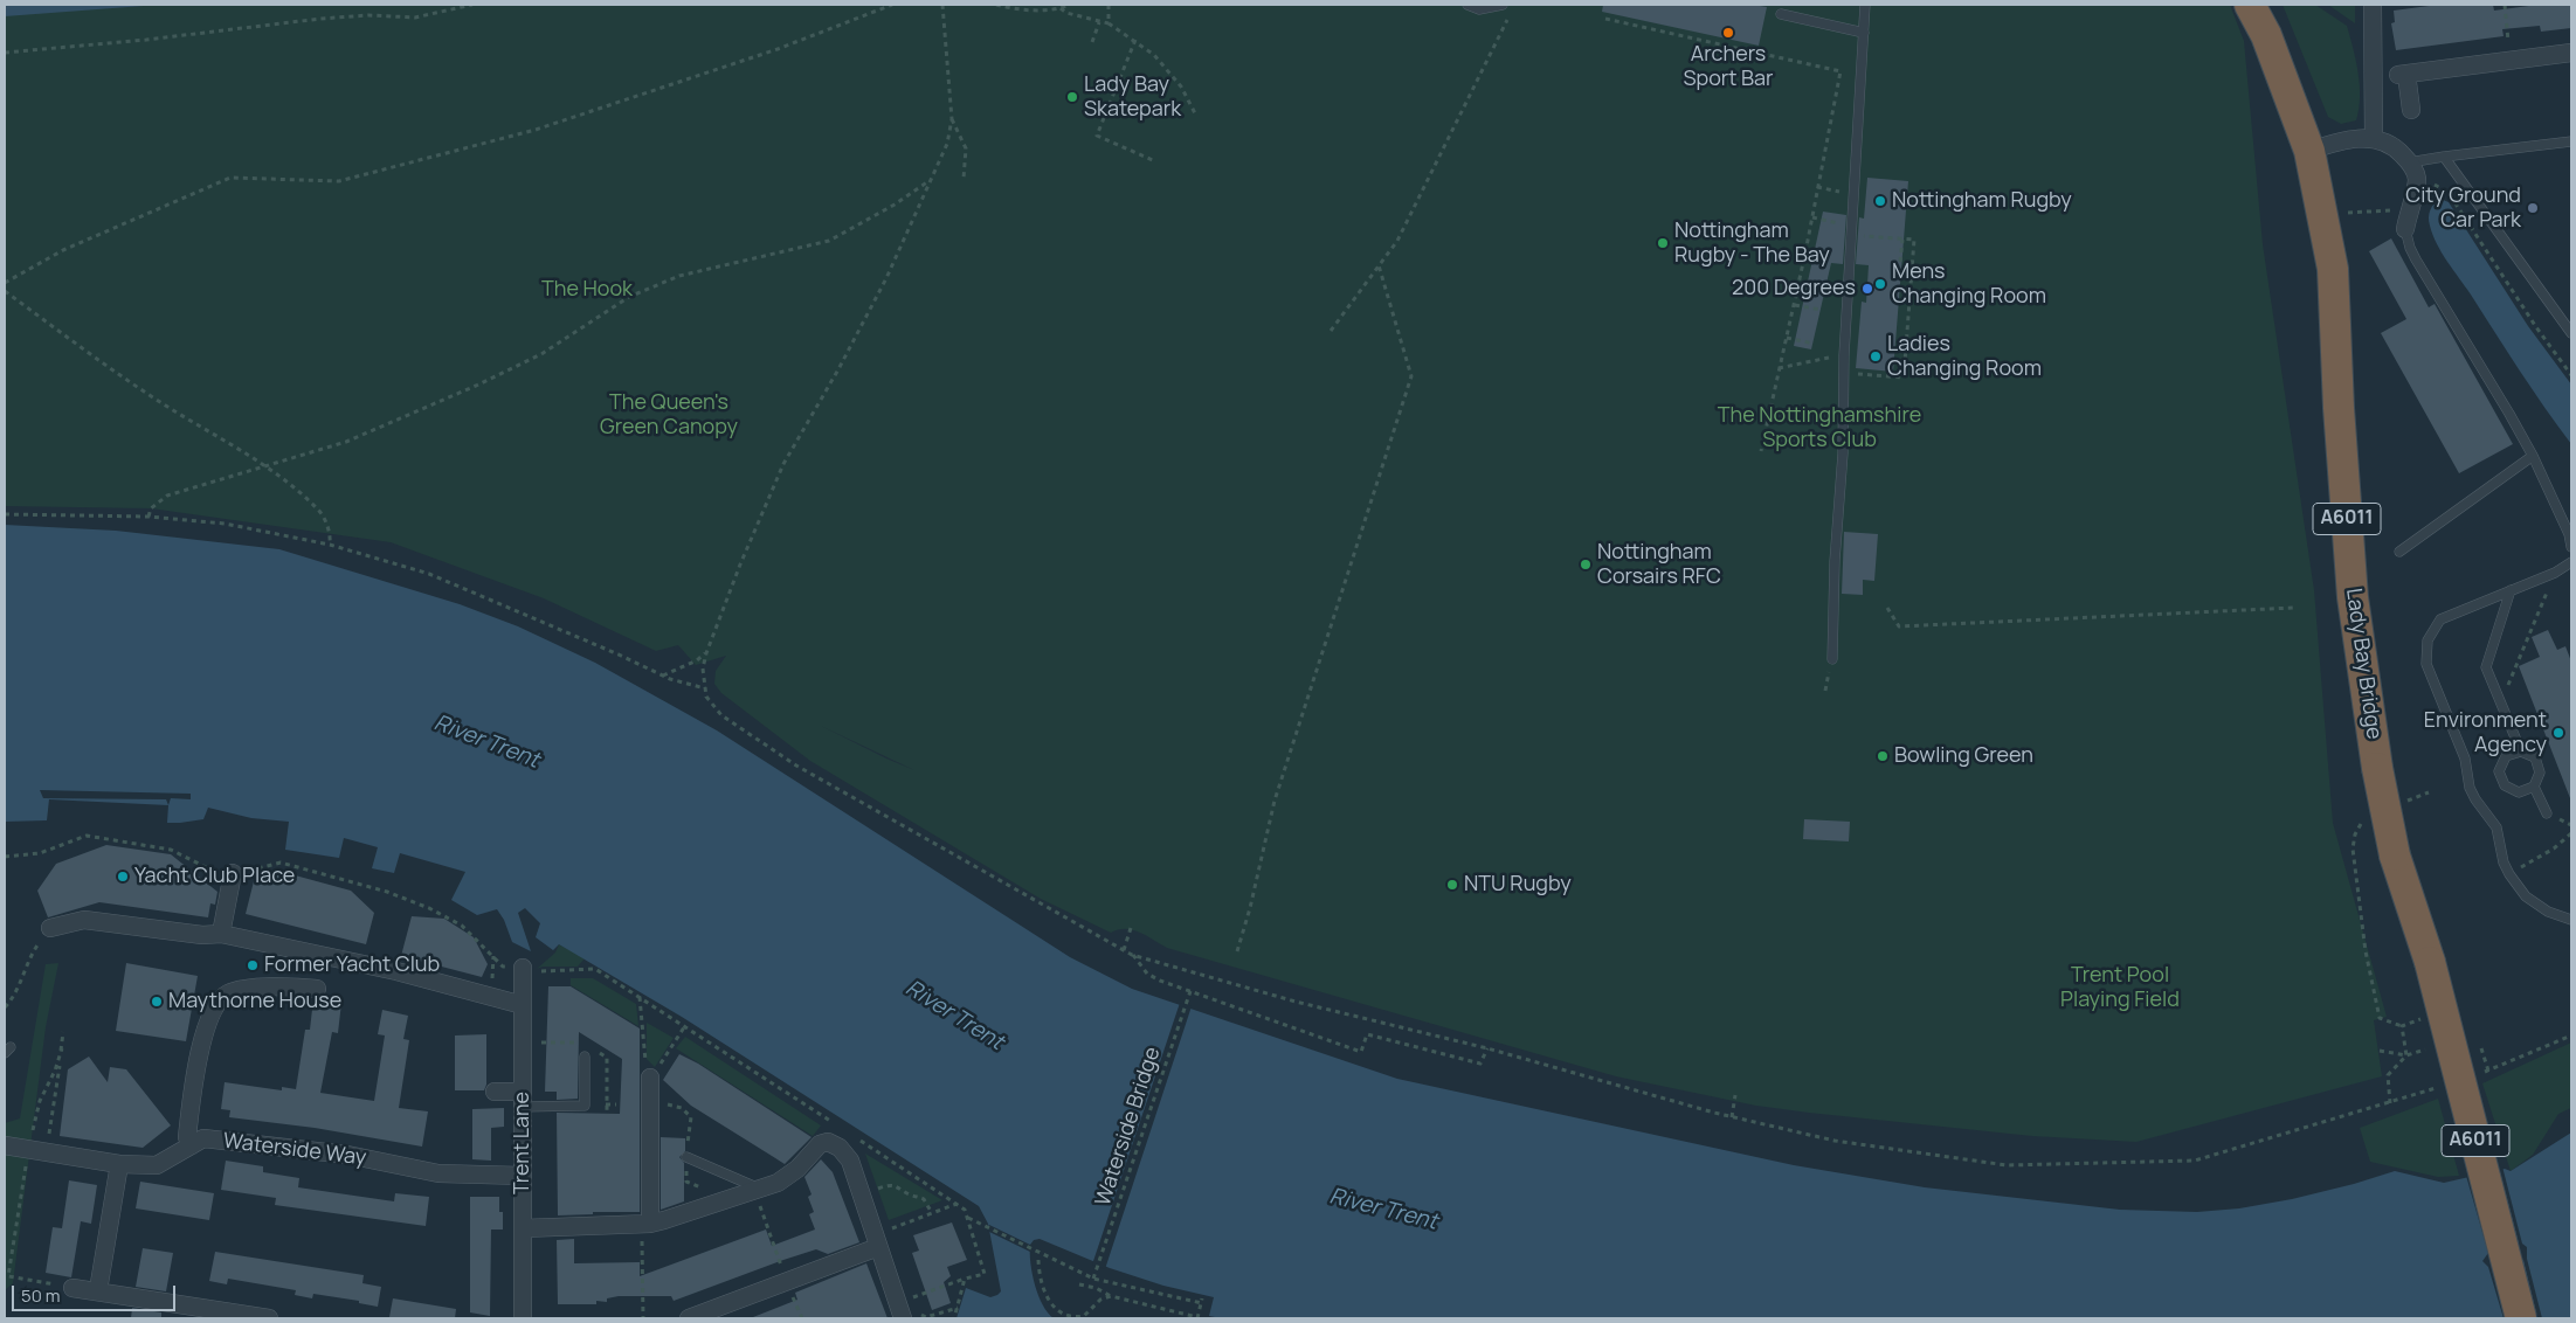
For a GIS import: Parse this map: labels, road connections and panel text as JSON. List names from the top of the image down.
{
  "streets": {
    "highway": ["A6011", "Lady Bay Bridge"],
    "street": ["Trent Lane", "Waterside Way"],
    "path": ["Waterside Bridge"]
  },
  "crossings": [
    ["Trent Lane", "Waterside Way"]
  ],
  "water": ["River Trent"],
  "parks": [
    "The Hook",
    "The Queen's Green Canopy",
    "The Nottinghamshire Sports Club",
    "Trent Pool Playing Field"
  ],
  "places": [
    "Archers Sport Bar",
    "Lady Bay Skatepark",
    "Nottingham Rugby",
    "City Ground Car Park",
    "Nottingham Rugby - The Bay",
    "Mens Changing Room",
    "200 Degrees",
    "Ladies Changing Room",
    "Nottingham Corsairs RFC",
    "Environment Agency",
    "Bowling Green",
    "Yacht Club Place",
    "NTU Rugby",
    "Former Yacht Club",
    "Maythorne House"
  ],
  "scale_bar": "50 m"
}
